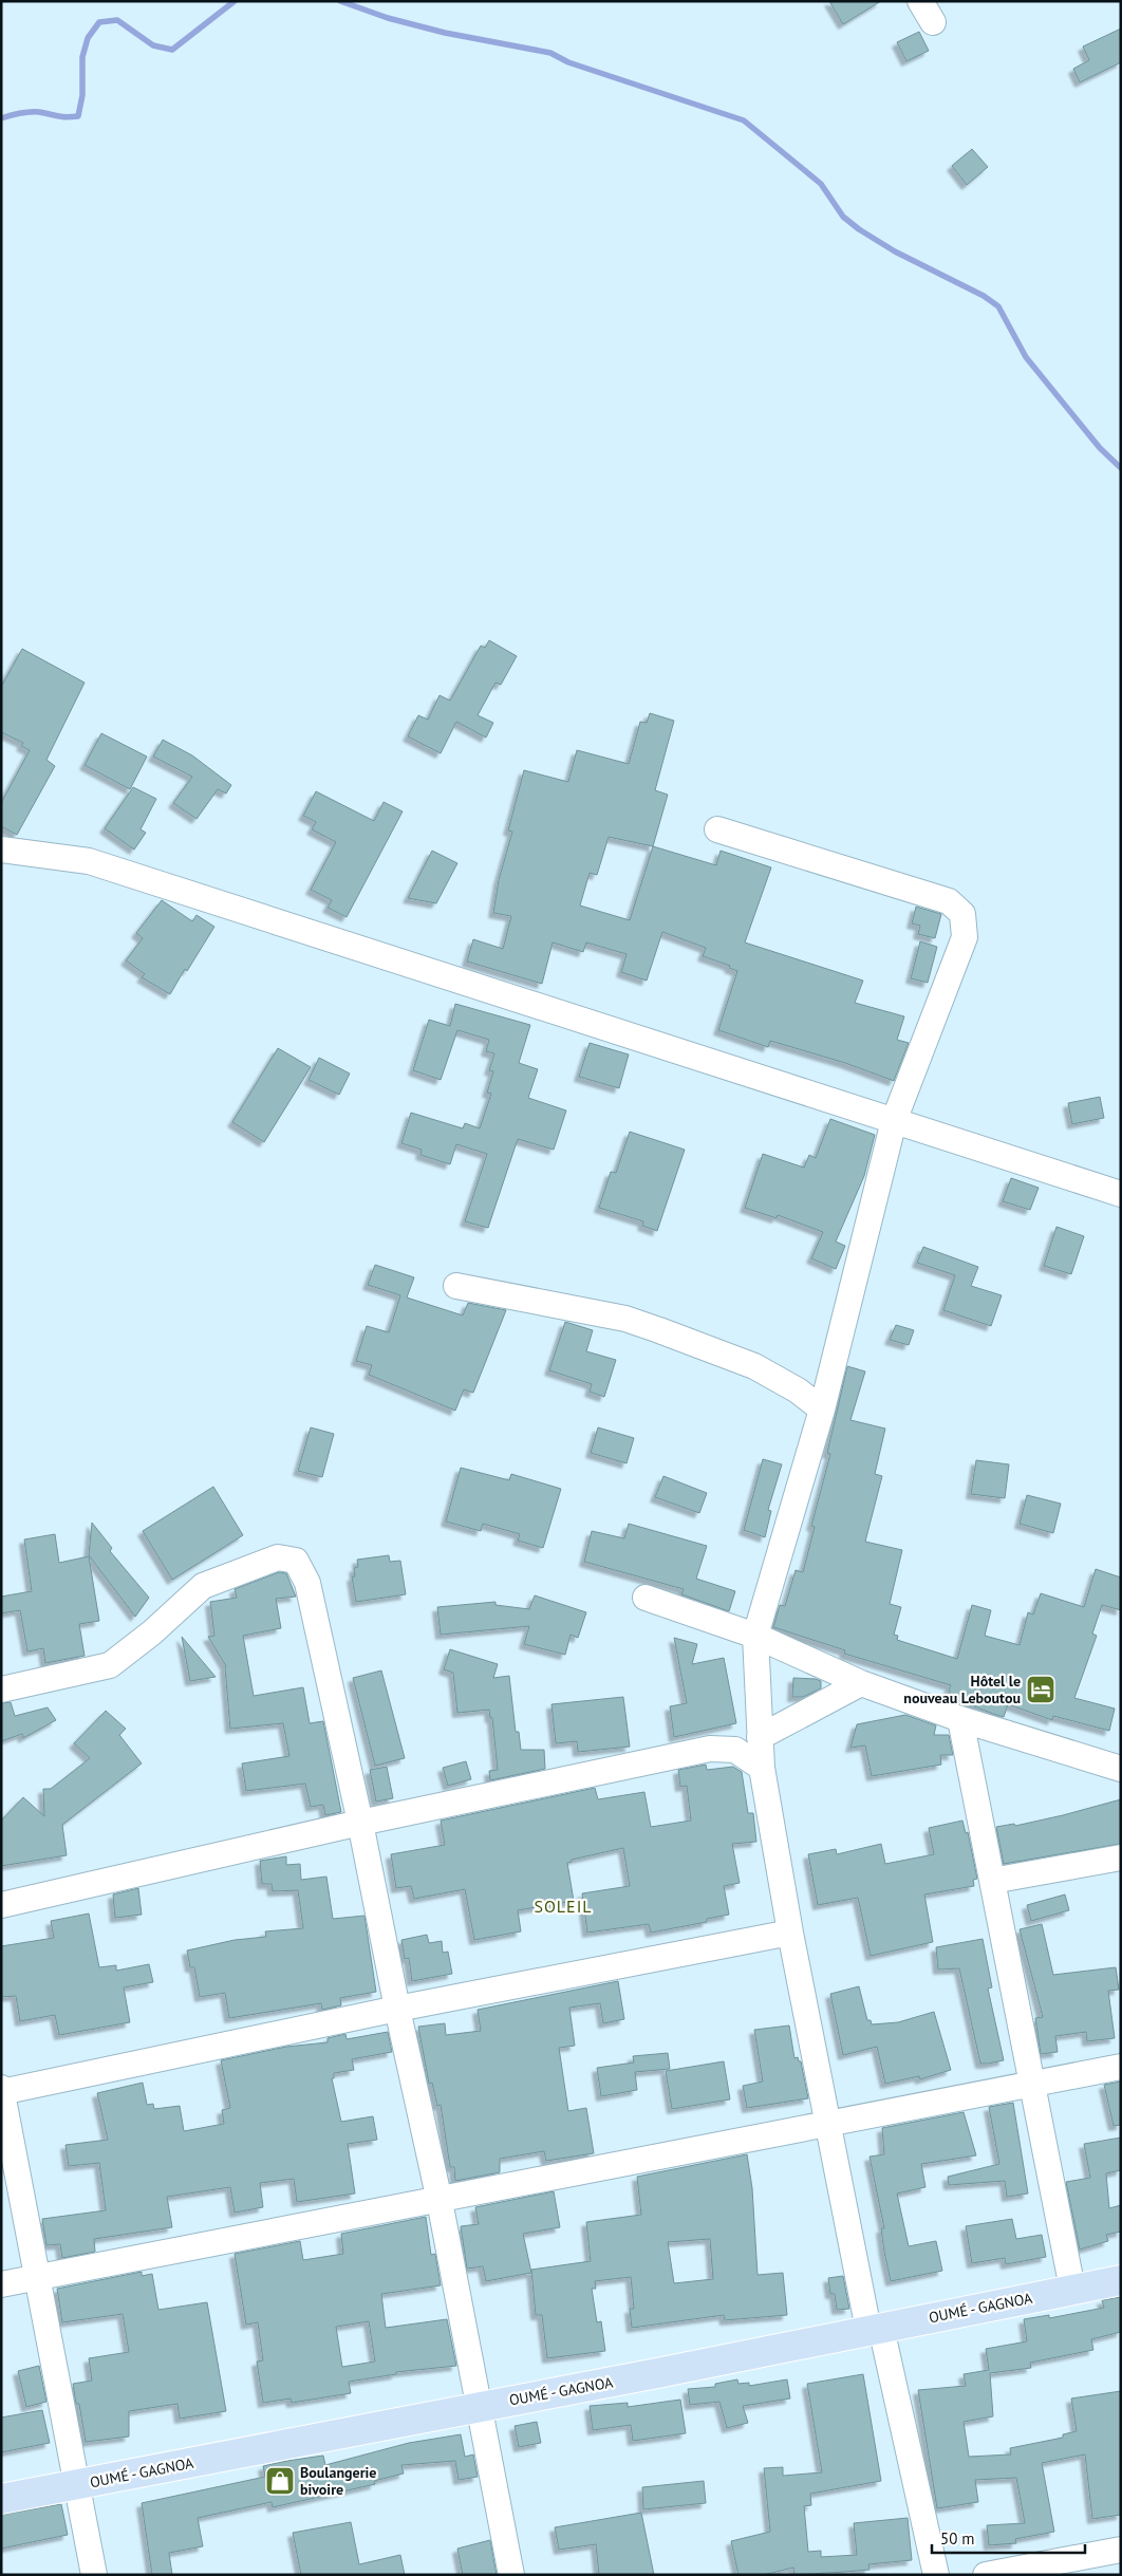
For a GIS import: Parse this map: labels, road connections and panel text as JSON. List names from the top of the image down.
{
  "streets": {
    "main road": ["OUMÉ - GAGNOA"]
  },
  "districts": ["SOLEIL"],
  "places": {
    "hotel": ["Hôtel le nouveau Leboutou"],
    "shop": ["Boulangerie bivoire"]
  },
  "scale_bar": "50 m"
}
